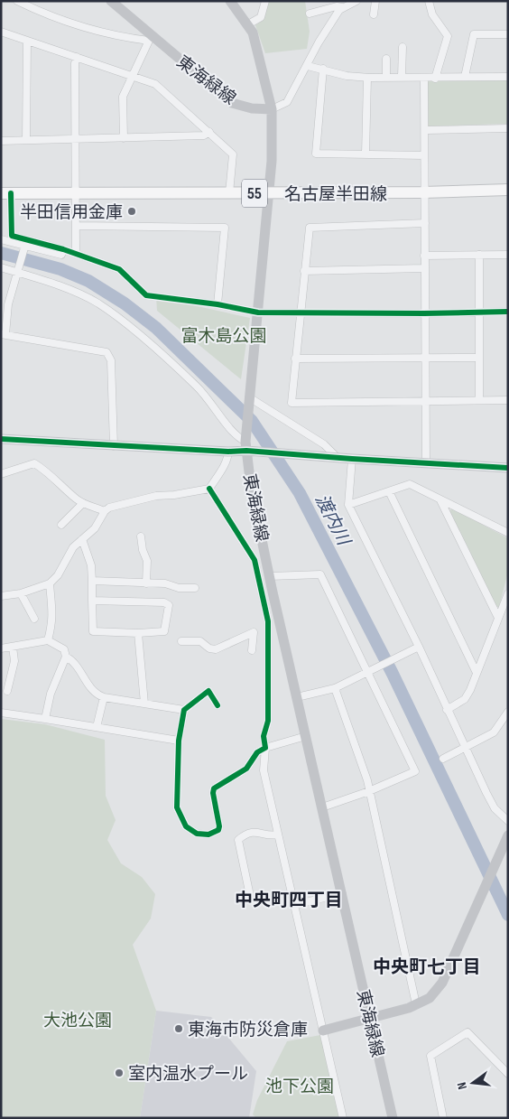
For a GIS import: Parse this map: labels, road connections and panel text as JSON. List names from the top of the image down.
{
  "streets": {
    "main road": ["東海緑線", "55", "名古屋半田線"]
  },
  "crossings": [
    ["東海緑線", "名古屋半田線"]
  ],
  "districts": ["中央町四丁目", "中央町七丁目"],
  "water": ["渡内川"],
  "parks": ["富木島公園", "大池公園", "池下公園"],
  "places": ["半田信用金庫", "東海市防災倉庫", "室内温水プール"],
  "north": "left"
}
